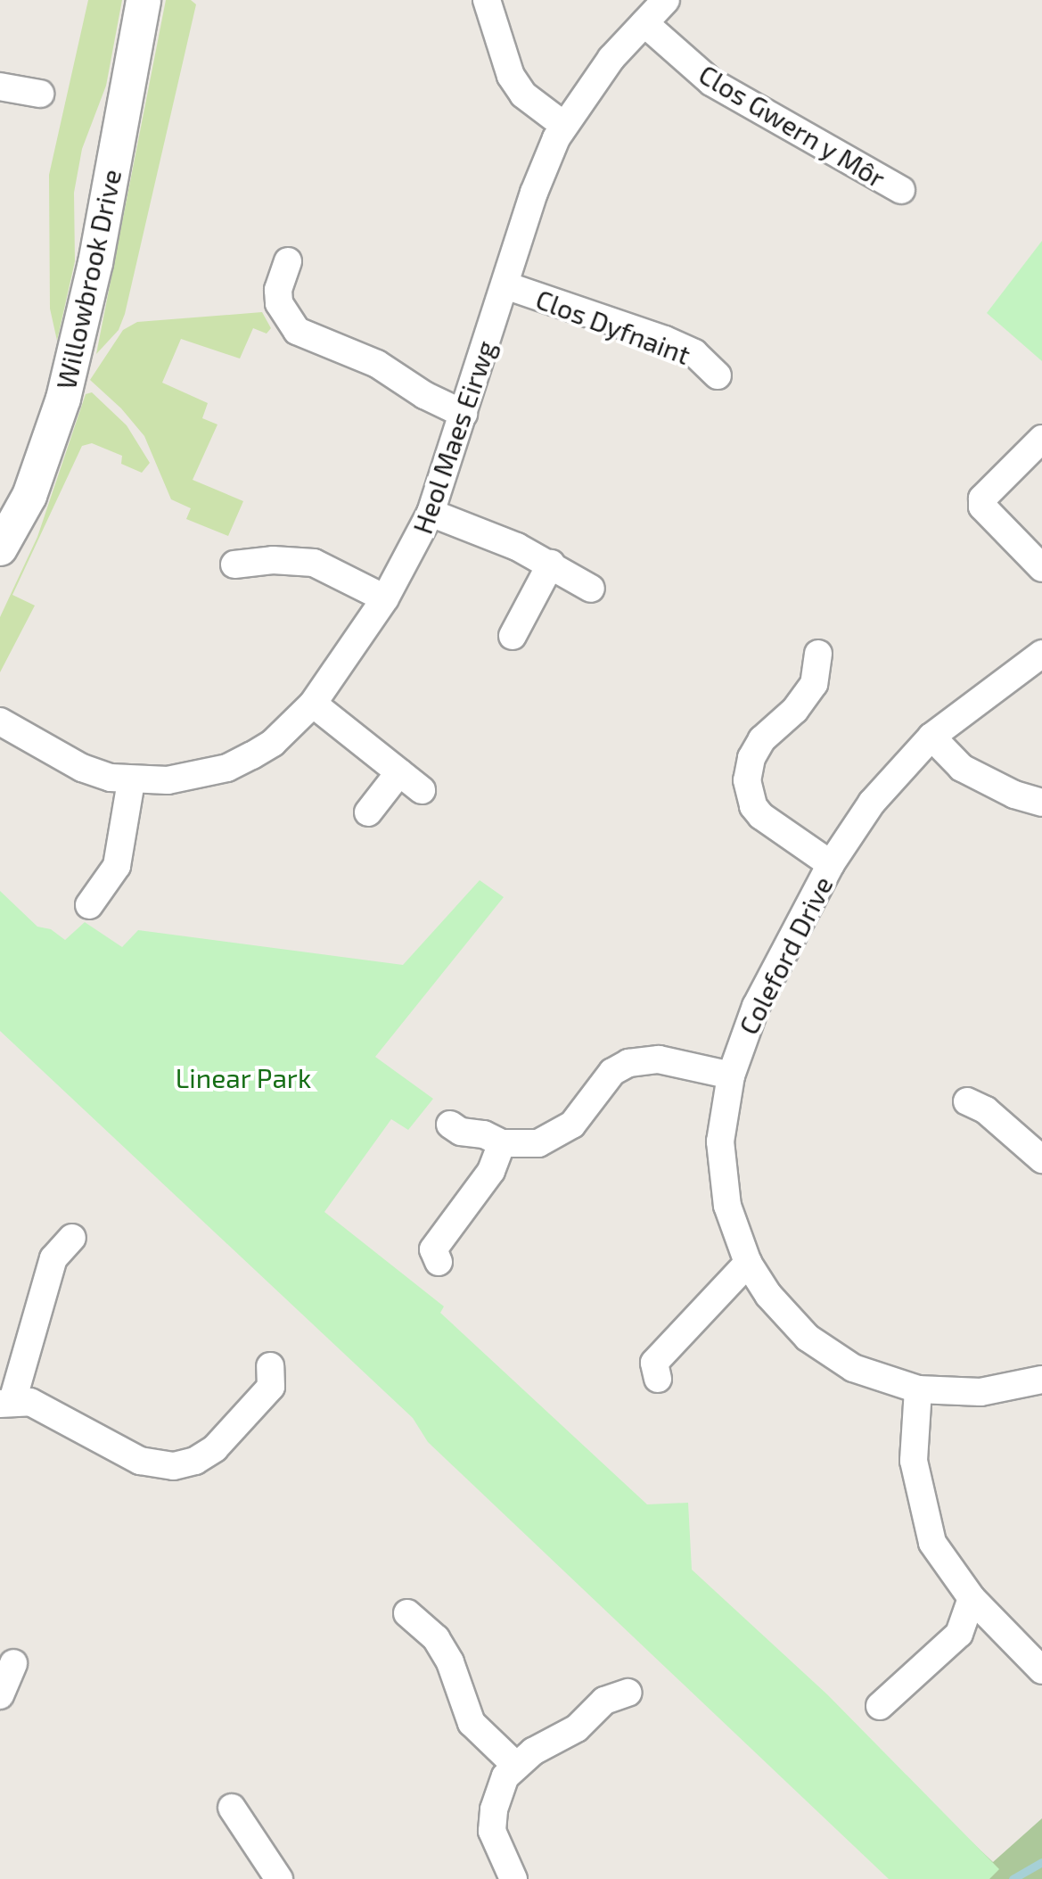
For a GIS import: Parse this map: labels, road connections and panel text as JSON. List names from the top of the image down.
{
  "streets": {
    "street": [
      "Clos Gwern y Môr",
      "Willowbrook Drive",
      "Clos Dyfnaint",
      "Heol Maes Eirwg",
      "Coleford Drive"
    ]
  },
  "crossings": [
    ["Clos Gwern y Môr", "Heol Maes Eirwg"],
    ["Clos Dyfnaint", "Heol Maes Eirwg"]
  ],
  "parks": ["Linear Park"]
}
